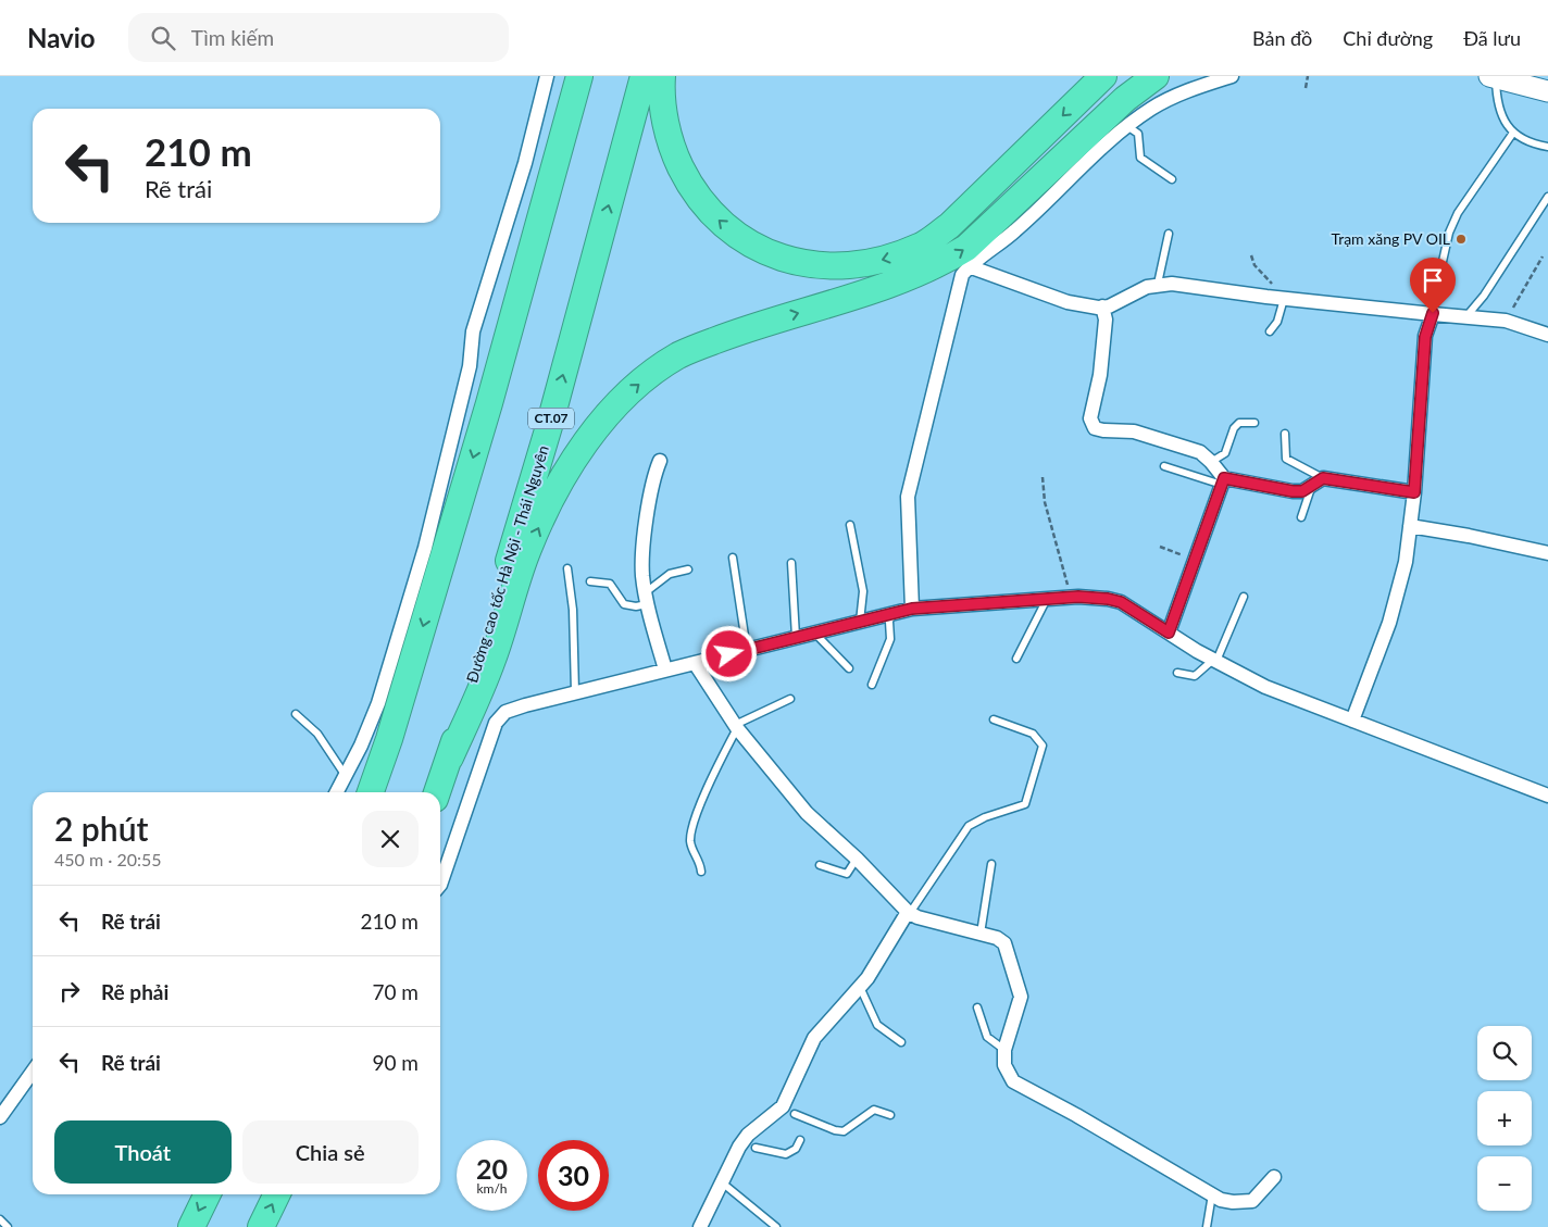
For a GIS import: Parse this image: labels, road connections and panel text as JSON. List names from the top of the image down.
{
  "streets": {
    "highway": ["CT.07", "Đường cao tốc Hà Nội - Thái Nguyên"]
  },
  "places": ["Trạm xăng PV OIL"],
  "page": {
    "header": "Navio",
    "search": "Tìm kiếm",
    "nav": ["Bản đồ", "Chỉ đường", "Đã lưu"],
    "turn": ["210 m", "Rẽ trái"],
    "heading": ["2 phút", "450 m · 20:55"],
    "list": [
      {
        "name": "Rẽ trái",
        "value": "210 m"
      },
      {
        "name": "Rẽ phải",
        "value": "70 m"
      },
      {
        "name": "Rẽ trái",
        "value": "90 m"
      }
    ],
    "map_buttons": ["+", "−"],
    "buttons": ["Thoát", "Chia sẻ"],
    "speed": "20 km/h",
    "limit": "30"
  }
}
